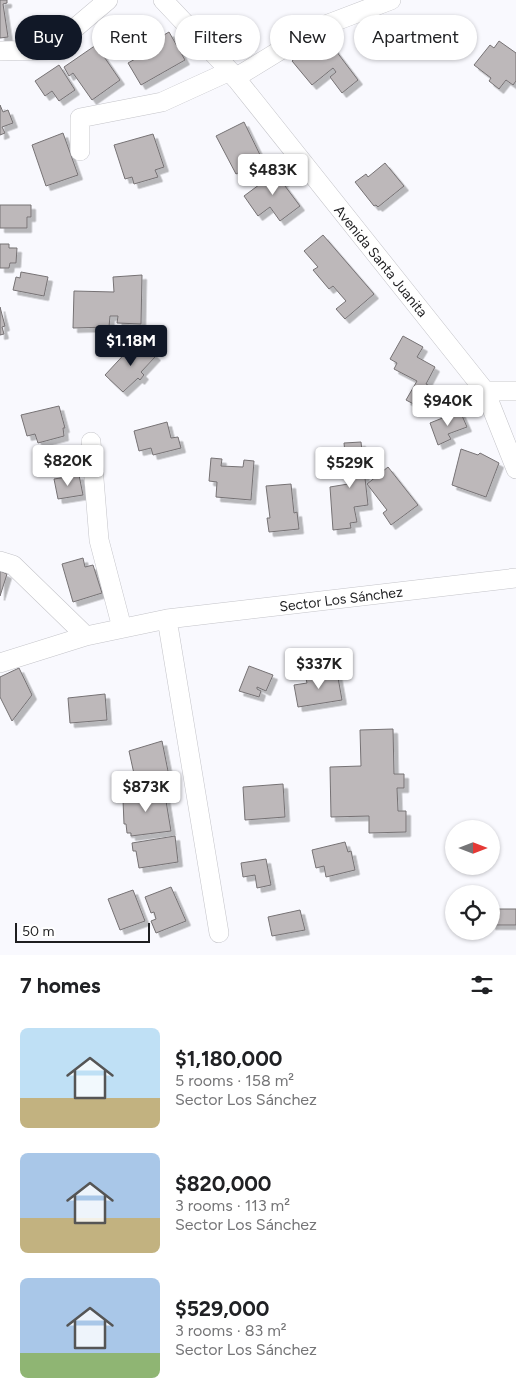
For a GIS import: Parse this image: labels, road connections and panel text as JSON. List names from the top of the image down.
{
  "streets": {
    "street": ["Avenida Santa Juanita", "Sector Los Sánchez"]
  },
  "scale_bar": "50 m",
  "north": "right",
  "page": {
    "chip": [
      "Buy",
      "Rent",
      "Filters",
      "New",
      "Apartment"
    ],
    "price": [
      "$483K",
      "$1.18M",
      "$940K",
      "$820K",
      "$529K",
      "$337K",
      "$873K"
    ],
    "scale": "50 m",
    "heading": "7 homes",
    "list": [
      {
        "name": "$1,180,000",
        "note": "5 rooms · 158 m² · Sector Los Sánchez"
      },
      {
        "name": "$820,000",
        "note": "3 rooms · 113 m² · Sector Los Sánchez"
      },
      {
        "name": "$529,000",
        "note": "3 rooms · 83 m² · Sector Los Sánchez"
      }
    ]
  }
}
